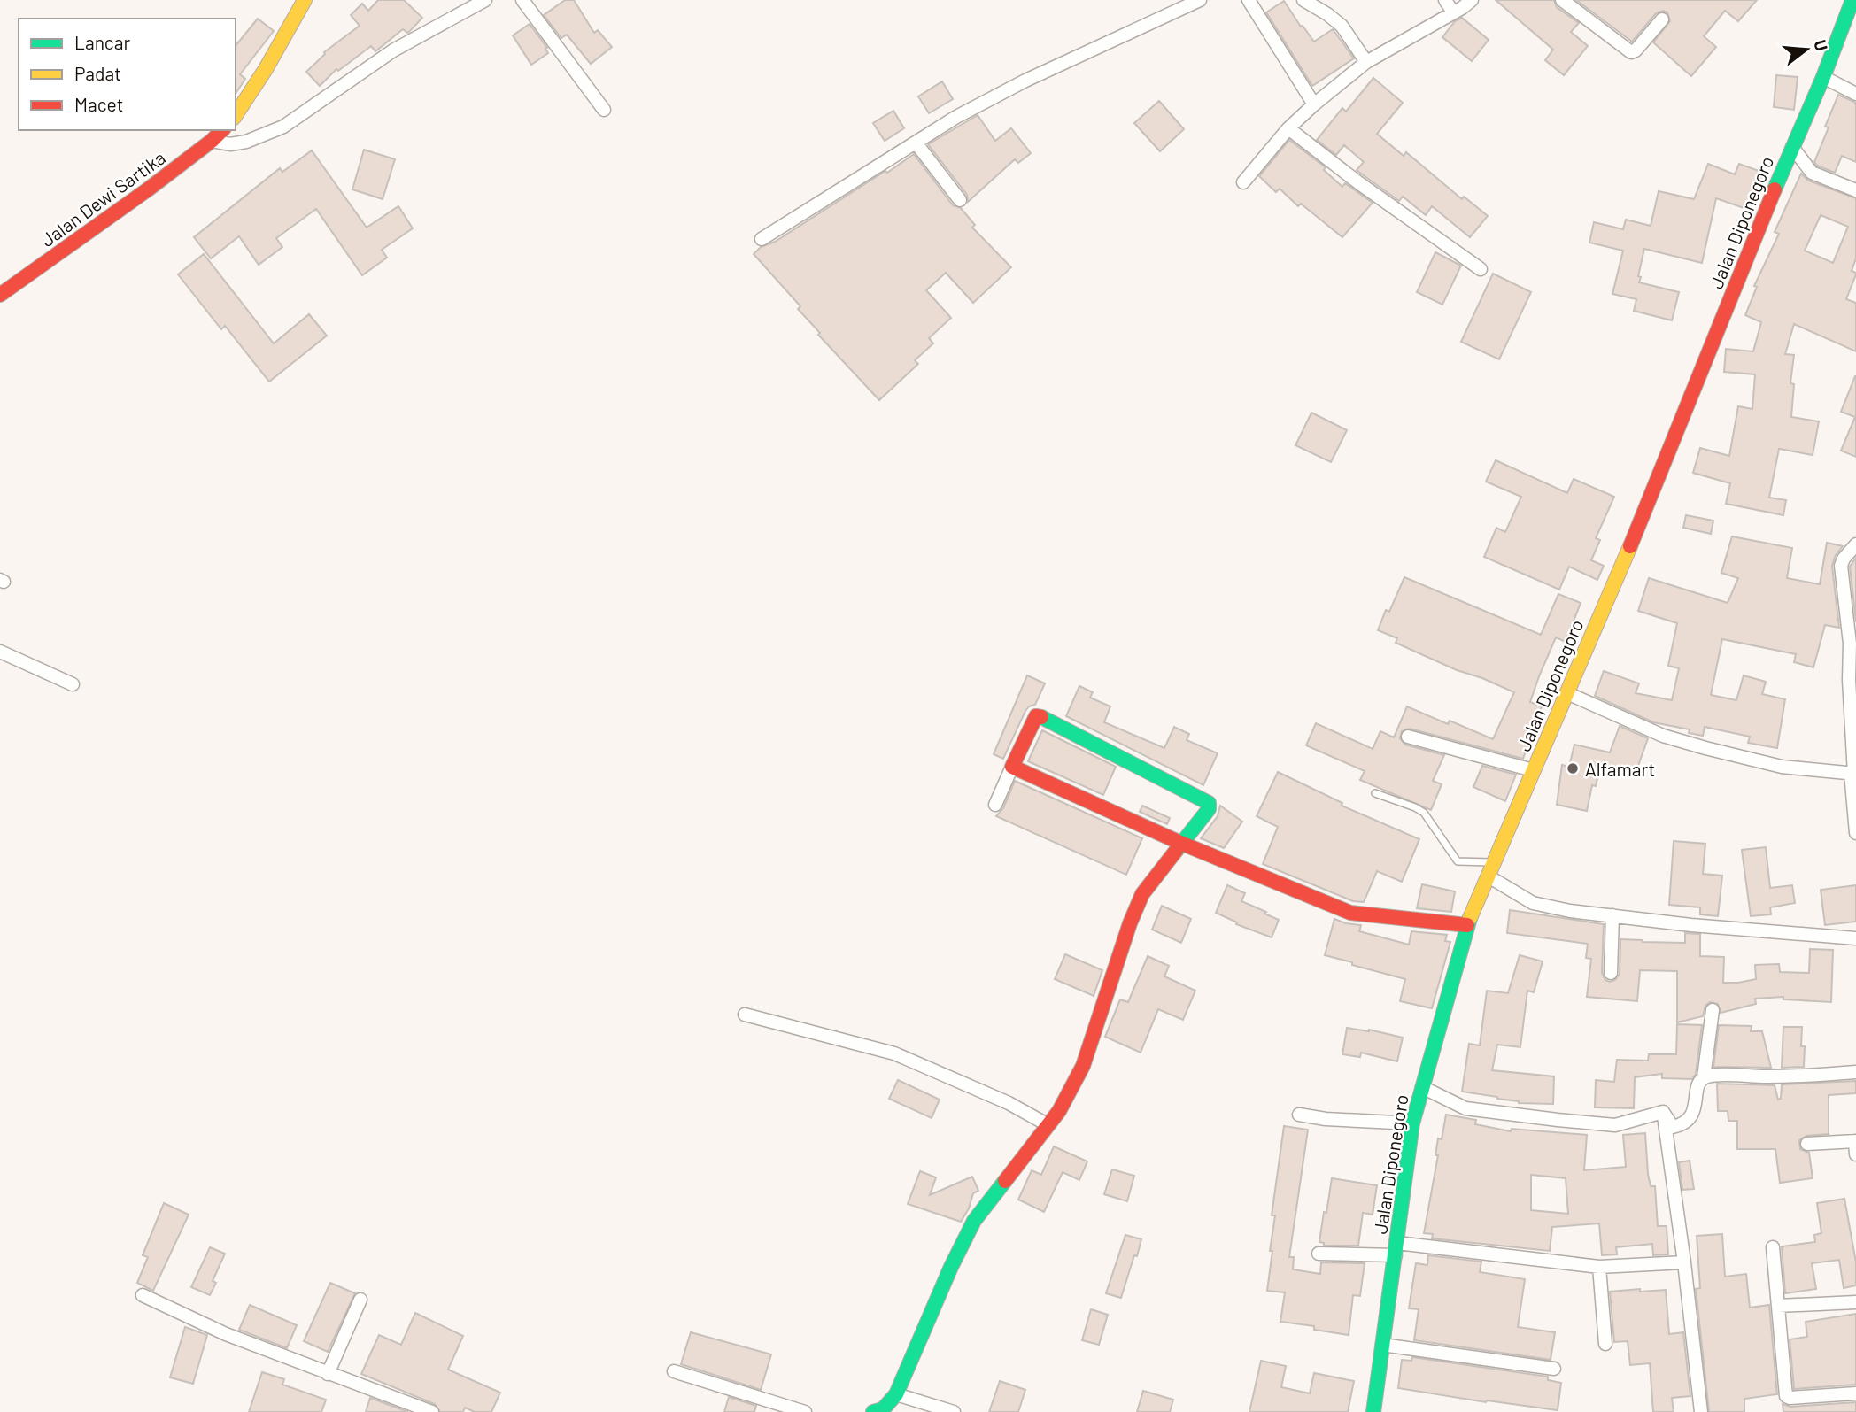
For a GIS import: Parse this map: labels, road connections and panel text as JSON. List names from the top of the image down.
{
  "streets": {
    "street": ["Jalan Dewi Sartika", "Jalan Diponegoro"]
  },
  "places": ["Alfamart"],
  "legend": ["Lancar", "Padat", "Macet"],
  "north": "right"
}
